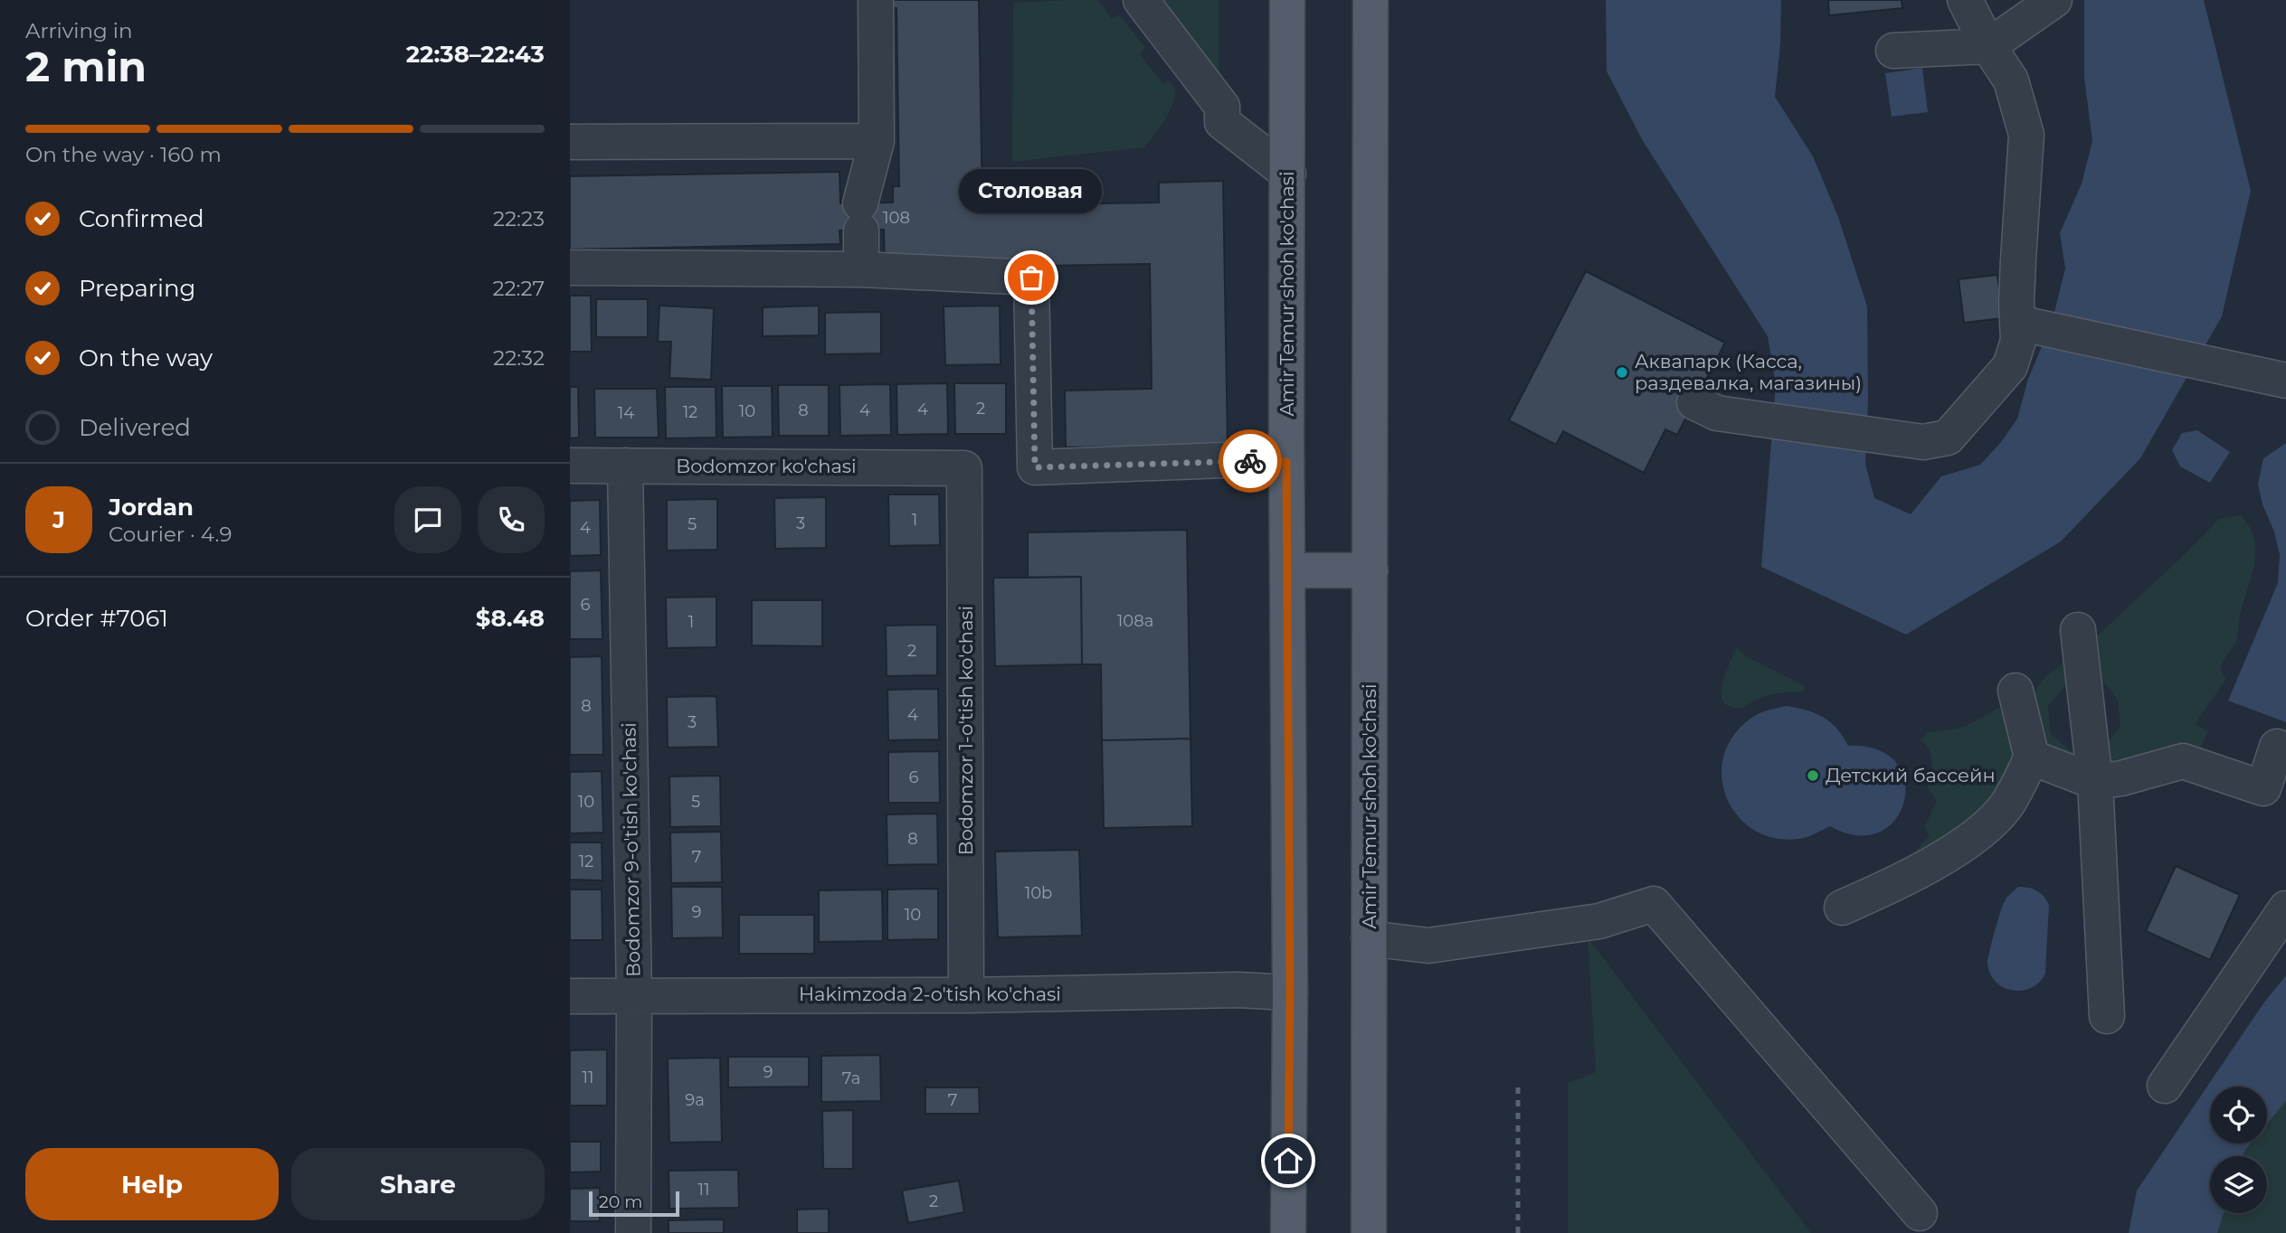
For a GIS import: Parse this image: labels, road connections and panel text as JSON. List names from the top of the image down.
{
  "streets": {
    "main road": ["Amir Temur shoh ko'chasi"],
    "street": [
      "Bodomzor ko'chasi",
      "Bodomzor 1-o'tish ko'chasi",
      "Bodomzor 9-o'tish ko'chasi",
      "Hakimzoda 2-o'tish ko'chasi"
    ]
  },
  "crossings": [
    ["Amir Temur shoh ko'chasi", "Hakimzoda 2-o'tish ko'chasi"],
    ["Bodomzor ko'chasi", "Bodomzor 1-o'tish ko'chasi"],
    ["Bodomzor ko'chasi", "Bodomzor 9-o'tish ko'chasi"],
    ["Bodomzor 1-o'tish ko'chasi", "Hakimzoda 2-o'tish ko'chasi"],
    ["Bodomzor 9-o'tish ko'chasi", "Hakimzoda 2-o'tish ko'chasi"]
  ],
  "places": ["Столовая", "Аквапарк (Касса, раздевалка, магазины)", "Детский бассейн"],
  "house_numbers": [
    "108",
    "2",
    "4",
    "8",
    "4",
    "10",
    "12",
    "14",
    "1",
    "3",
    "5",
    "4",
    "6",
    "108a",
    "1",
    "2",
    "8",
    "4",
    "3",
    "6",
    "10",
    "5",
    "8",
    "7",
    "12",
    "10b",
    "9",
    "10",
    "9",
    "11",
    "7a",
    "9a",
    "7",
    "11",
    "2"
  ],
  "scale_bar": "20 m",
  "page": {
    "heading": ["2 min", "Arriving in", "22:38–22:43"],
    "panel": [
      "Jordan",
      "Courier · 4.9",
      "Order #7061",
      "$8.48"
    ],
    "bar": "On the way · 160 m",
    "bubble": "Столовая",
    "list": [
      ["Confirmed", "22:23"],
      ["Preparing", "22:27"],
      ["On the way", "22:32"],
      "Delivered"
    ],
    "round": "J",
    "buttons": ["Help", "Share"],
    "scale": "20 m"
  }
}
